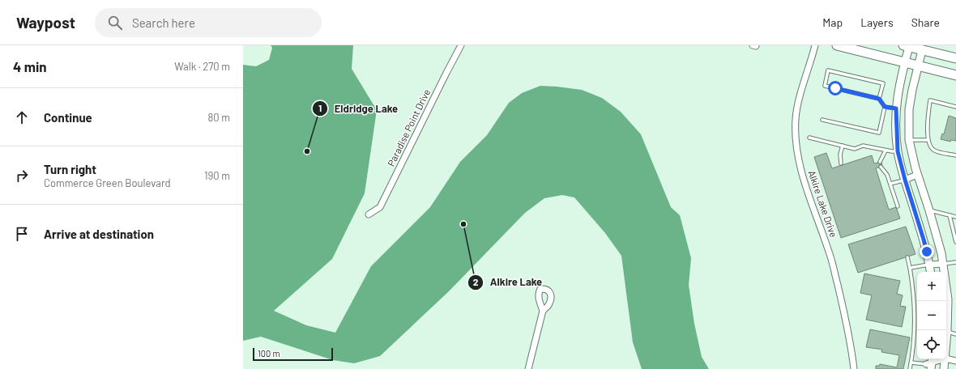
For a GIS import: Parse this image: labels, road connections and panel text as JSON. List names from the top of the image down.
{
  "streets": {
    "street": ["Paradise Point Drive", "Alkire Lake Drive"]
  },
  "places": ["Eldridge Lake", "Alkire Lake"],
  "scale_bar": "100 m",
  "page": {
    "header": "Waypost",
    "search": "Search here",
    "nav": ["Map", "Layers", "Share"],
    "heading": ["4 min", "Walk · 270 m"],
    "list": [
      ["Continue", "80 m"],
      ["Turn right", "Commerce Green Boulevard", "190 m"],
      "Arrive at destination"
    ],
    "map_buttons": ["+", "−"],
    "scale": "100 m"
  }
}
